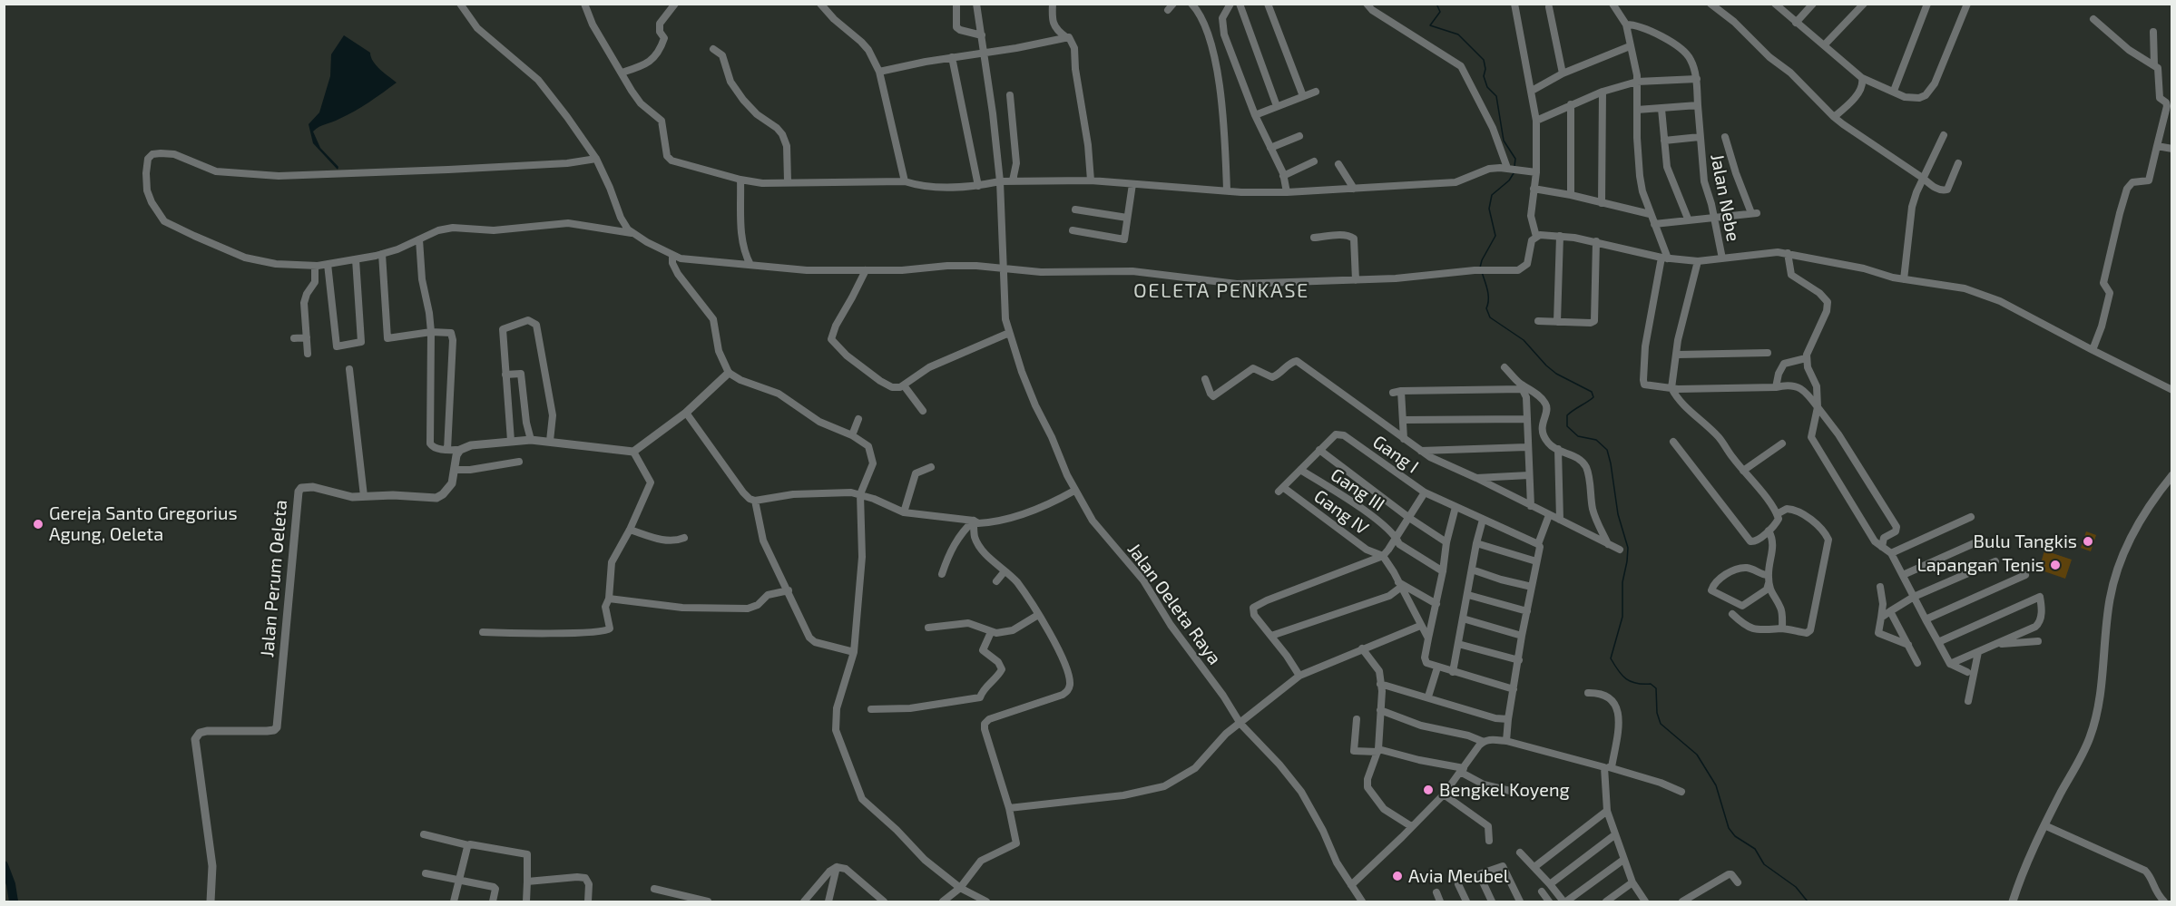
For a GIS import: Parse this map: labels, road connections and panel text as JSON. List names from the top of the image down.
{
  "streets": {
    "street": [
      "Jalan Nebe",
      "Gang I",
      "Gang III",
      "Gang IV",
      "Jalan Perum Oeleta",
      "Jalan Oeleta Raya"
    ]
  },
  "crossings": [
    ["Gang III", "Gang IV"]
  ],
  "districts": ["OELETA PENKASE"],
  "places": [
    "Gereja Santo Gregorius Agung, Oeleta",
    "Bulu Tangkis",
    "Lapangan Tenis",
    "Bengkel Koyeng",
    "Avia Meubel"
  ]
}
